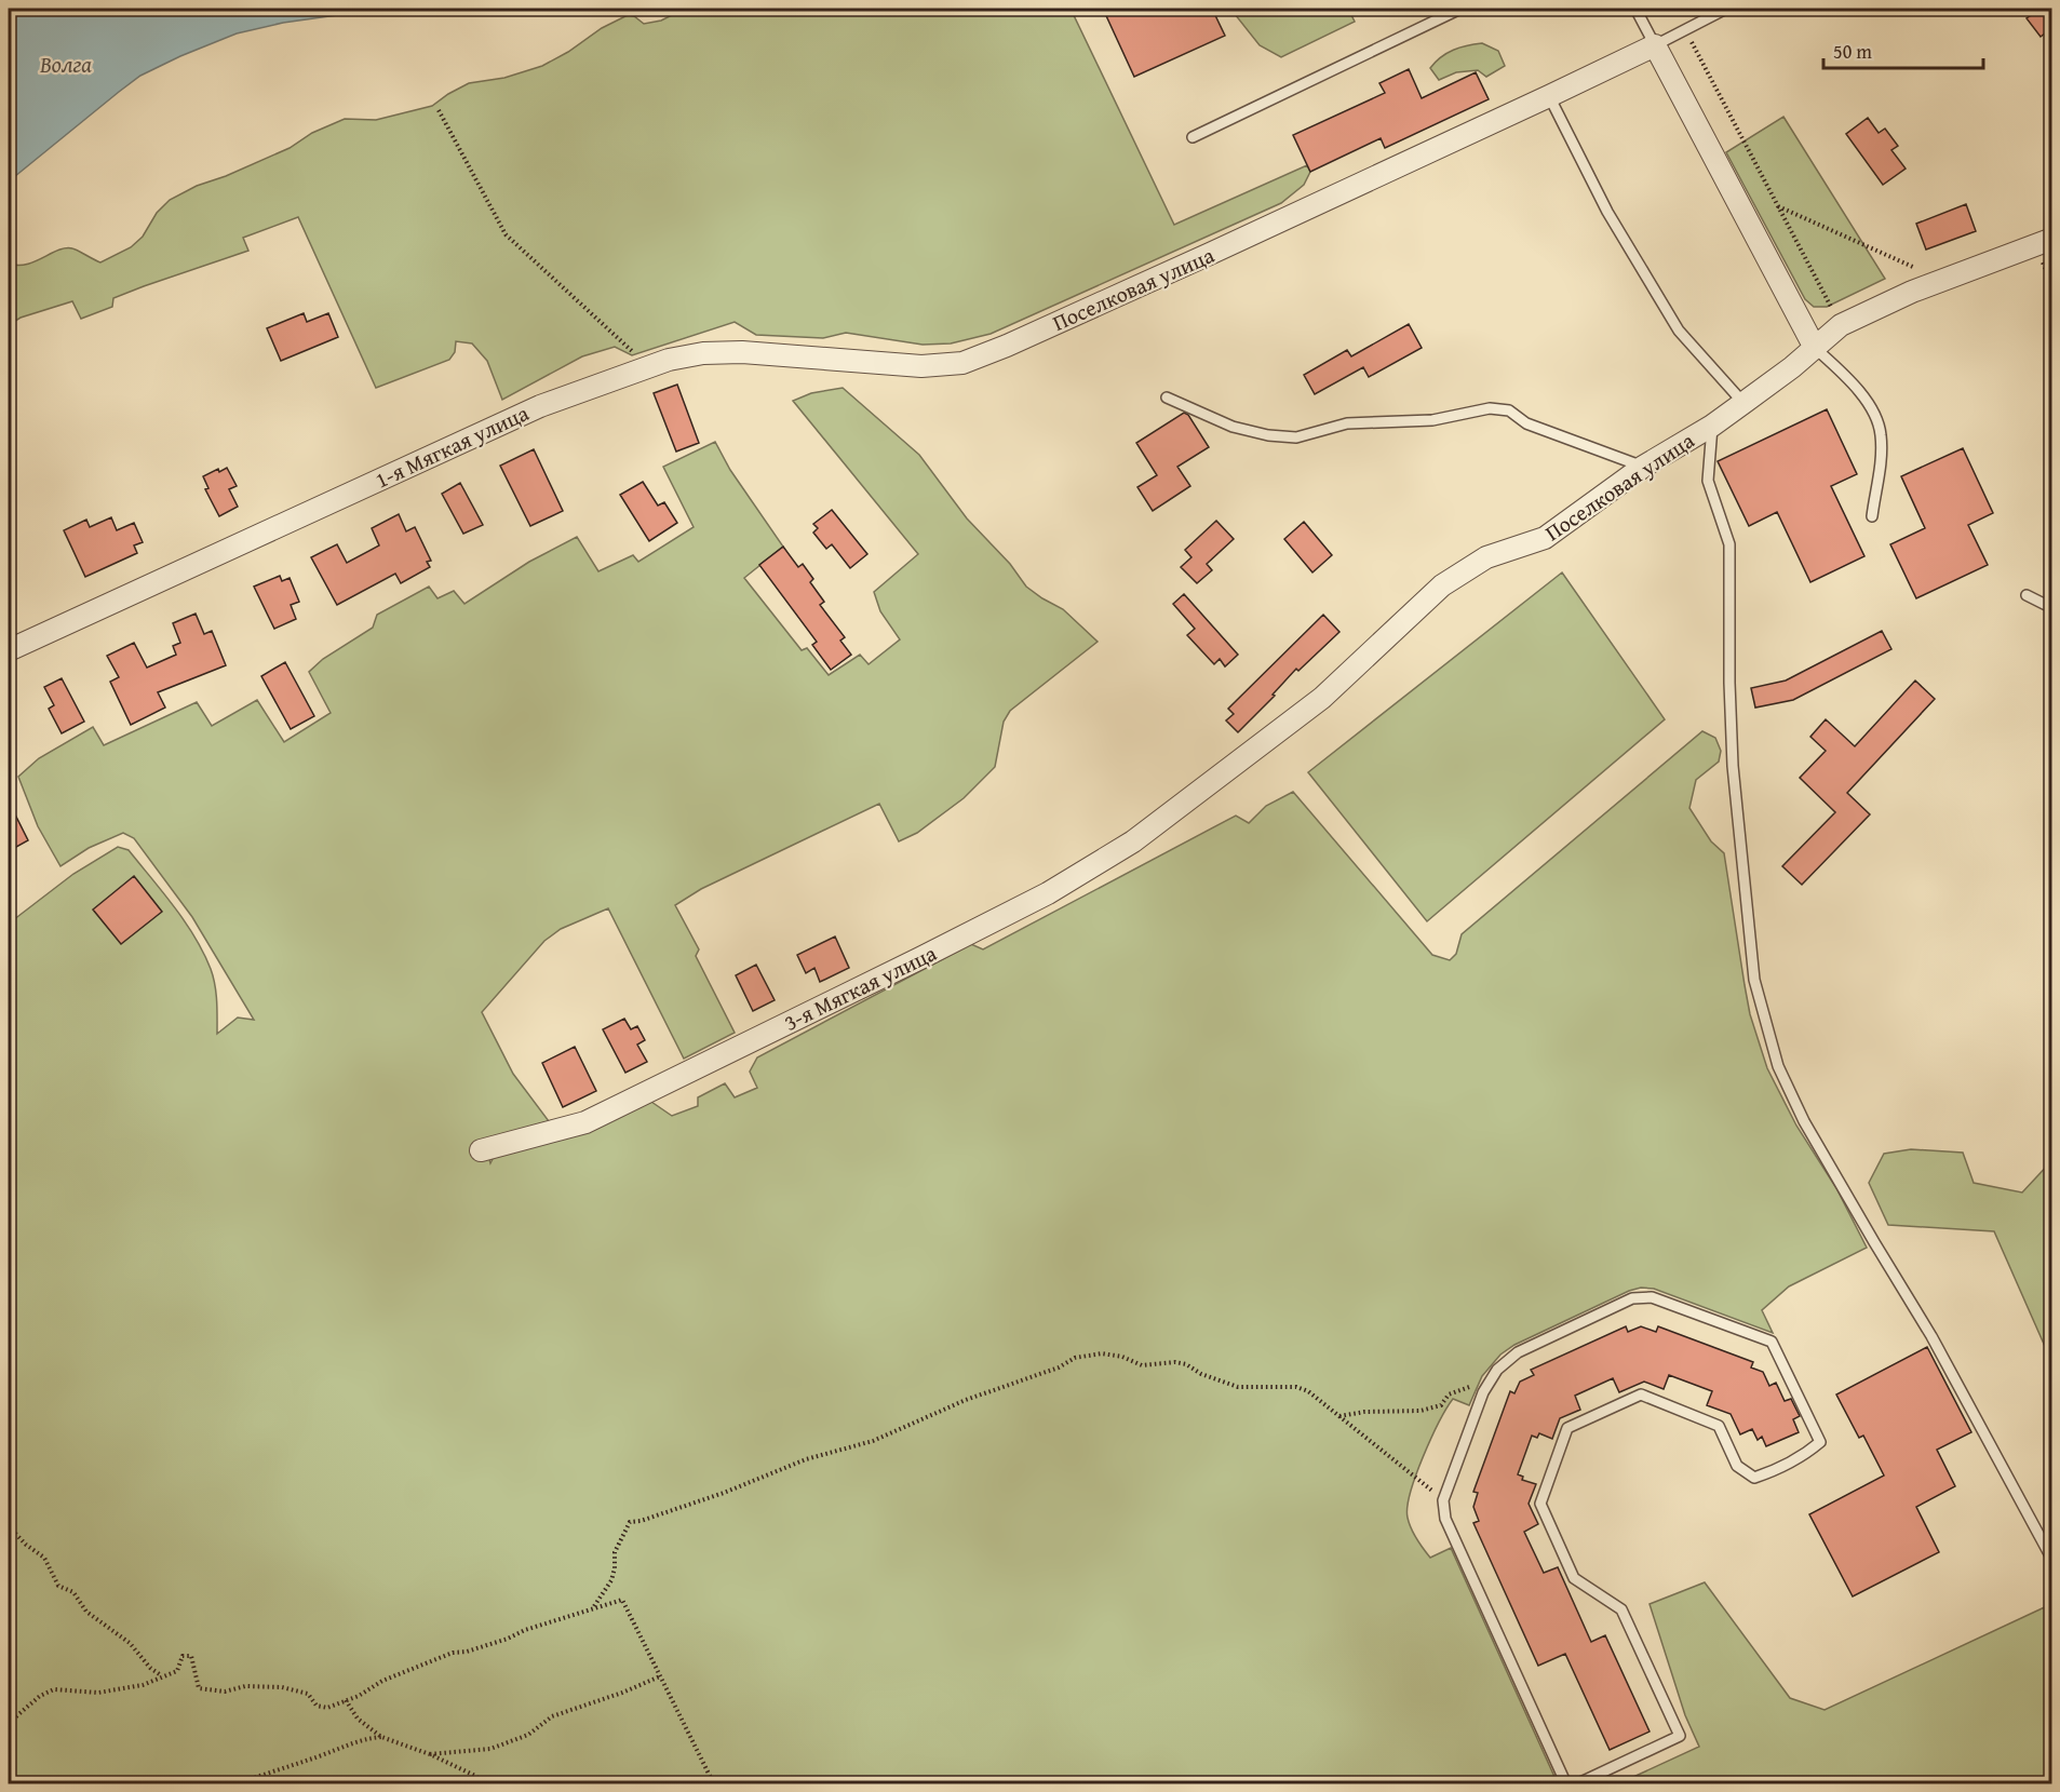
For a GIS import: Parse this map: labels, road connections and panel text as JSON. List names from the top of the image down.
{
  "streets": {
    "street": ["Поселковая улица", "1-я Мягкая улица", "3-я Мягкая улица"]
  },
  "crossings": [
    ["Поселковая улица", "1-я Мягкая улица"],
    ["Поселковая улица", "3-я Мягкая улица"]
  ],
  "water": ["Волга"],
  "scale_bar": "50 m"
}
